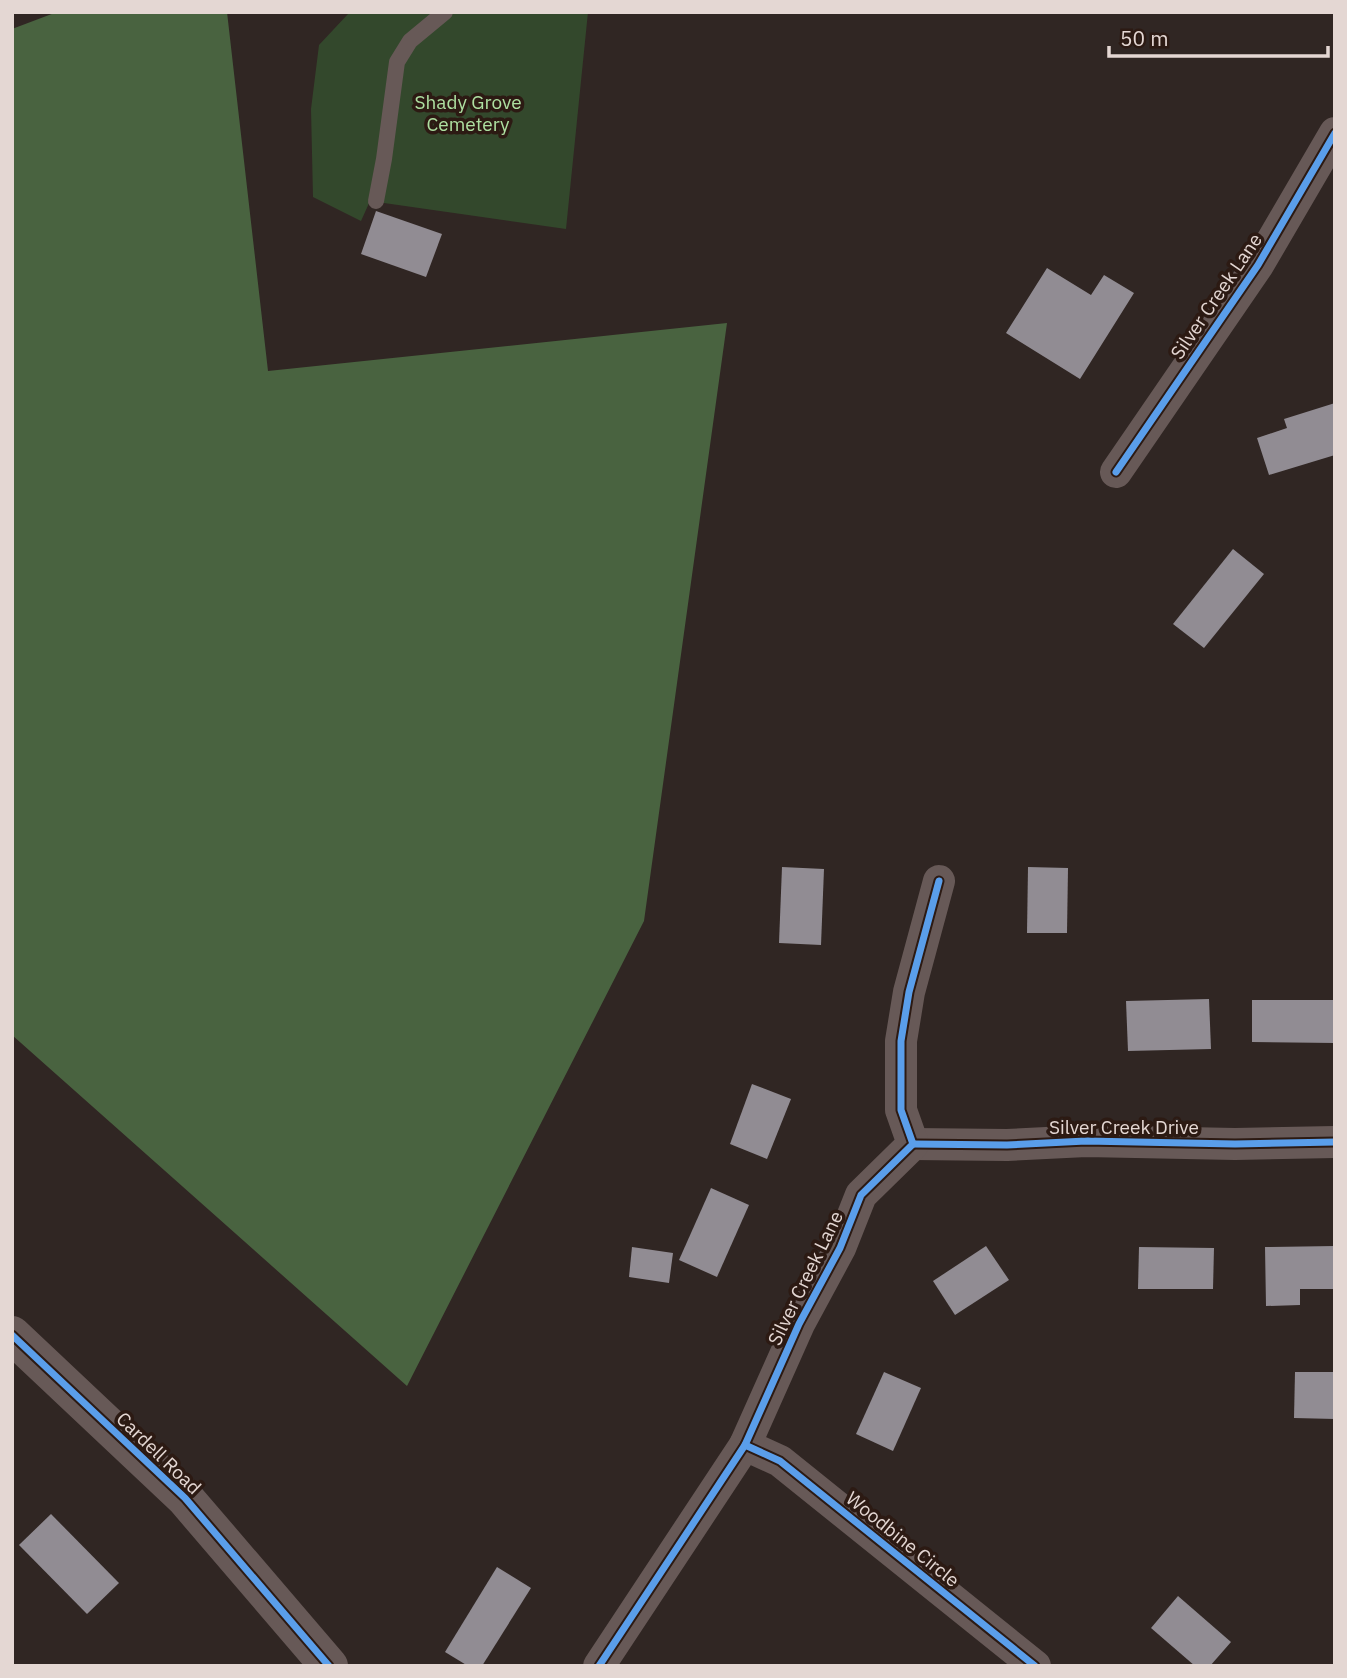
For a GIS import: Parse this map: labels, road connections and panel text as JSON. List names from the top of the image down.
{
  "streets": {
    "street": [
      "Silver Creek Lane",
      "Silver Creek Drive",
      "Cardell Road",
      "Woodbine Circle"
    ]
  },
  "crossings": [
    ["Silver Creek Lane", "Silver Creek Drive"],
    ["Silver Creek Lane", "Woodbine Circle"]
  ],
  "parks": ["Shady Grove Cemetery"],
  "scale_bar": "50 m"
}
